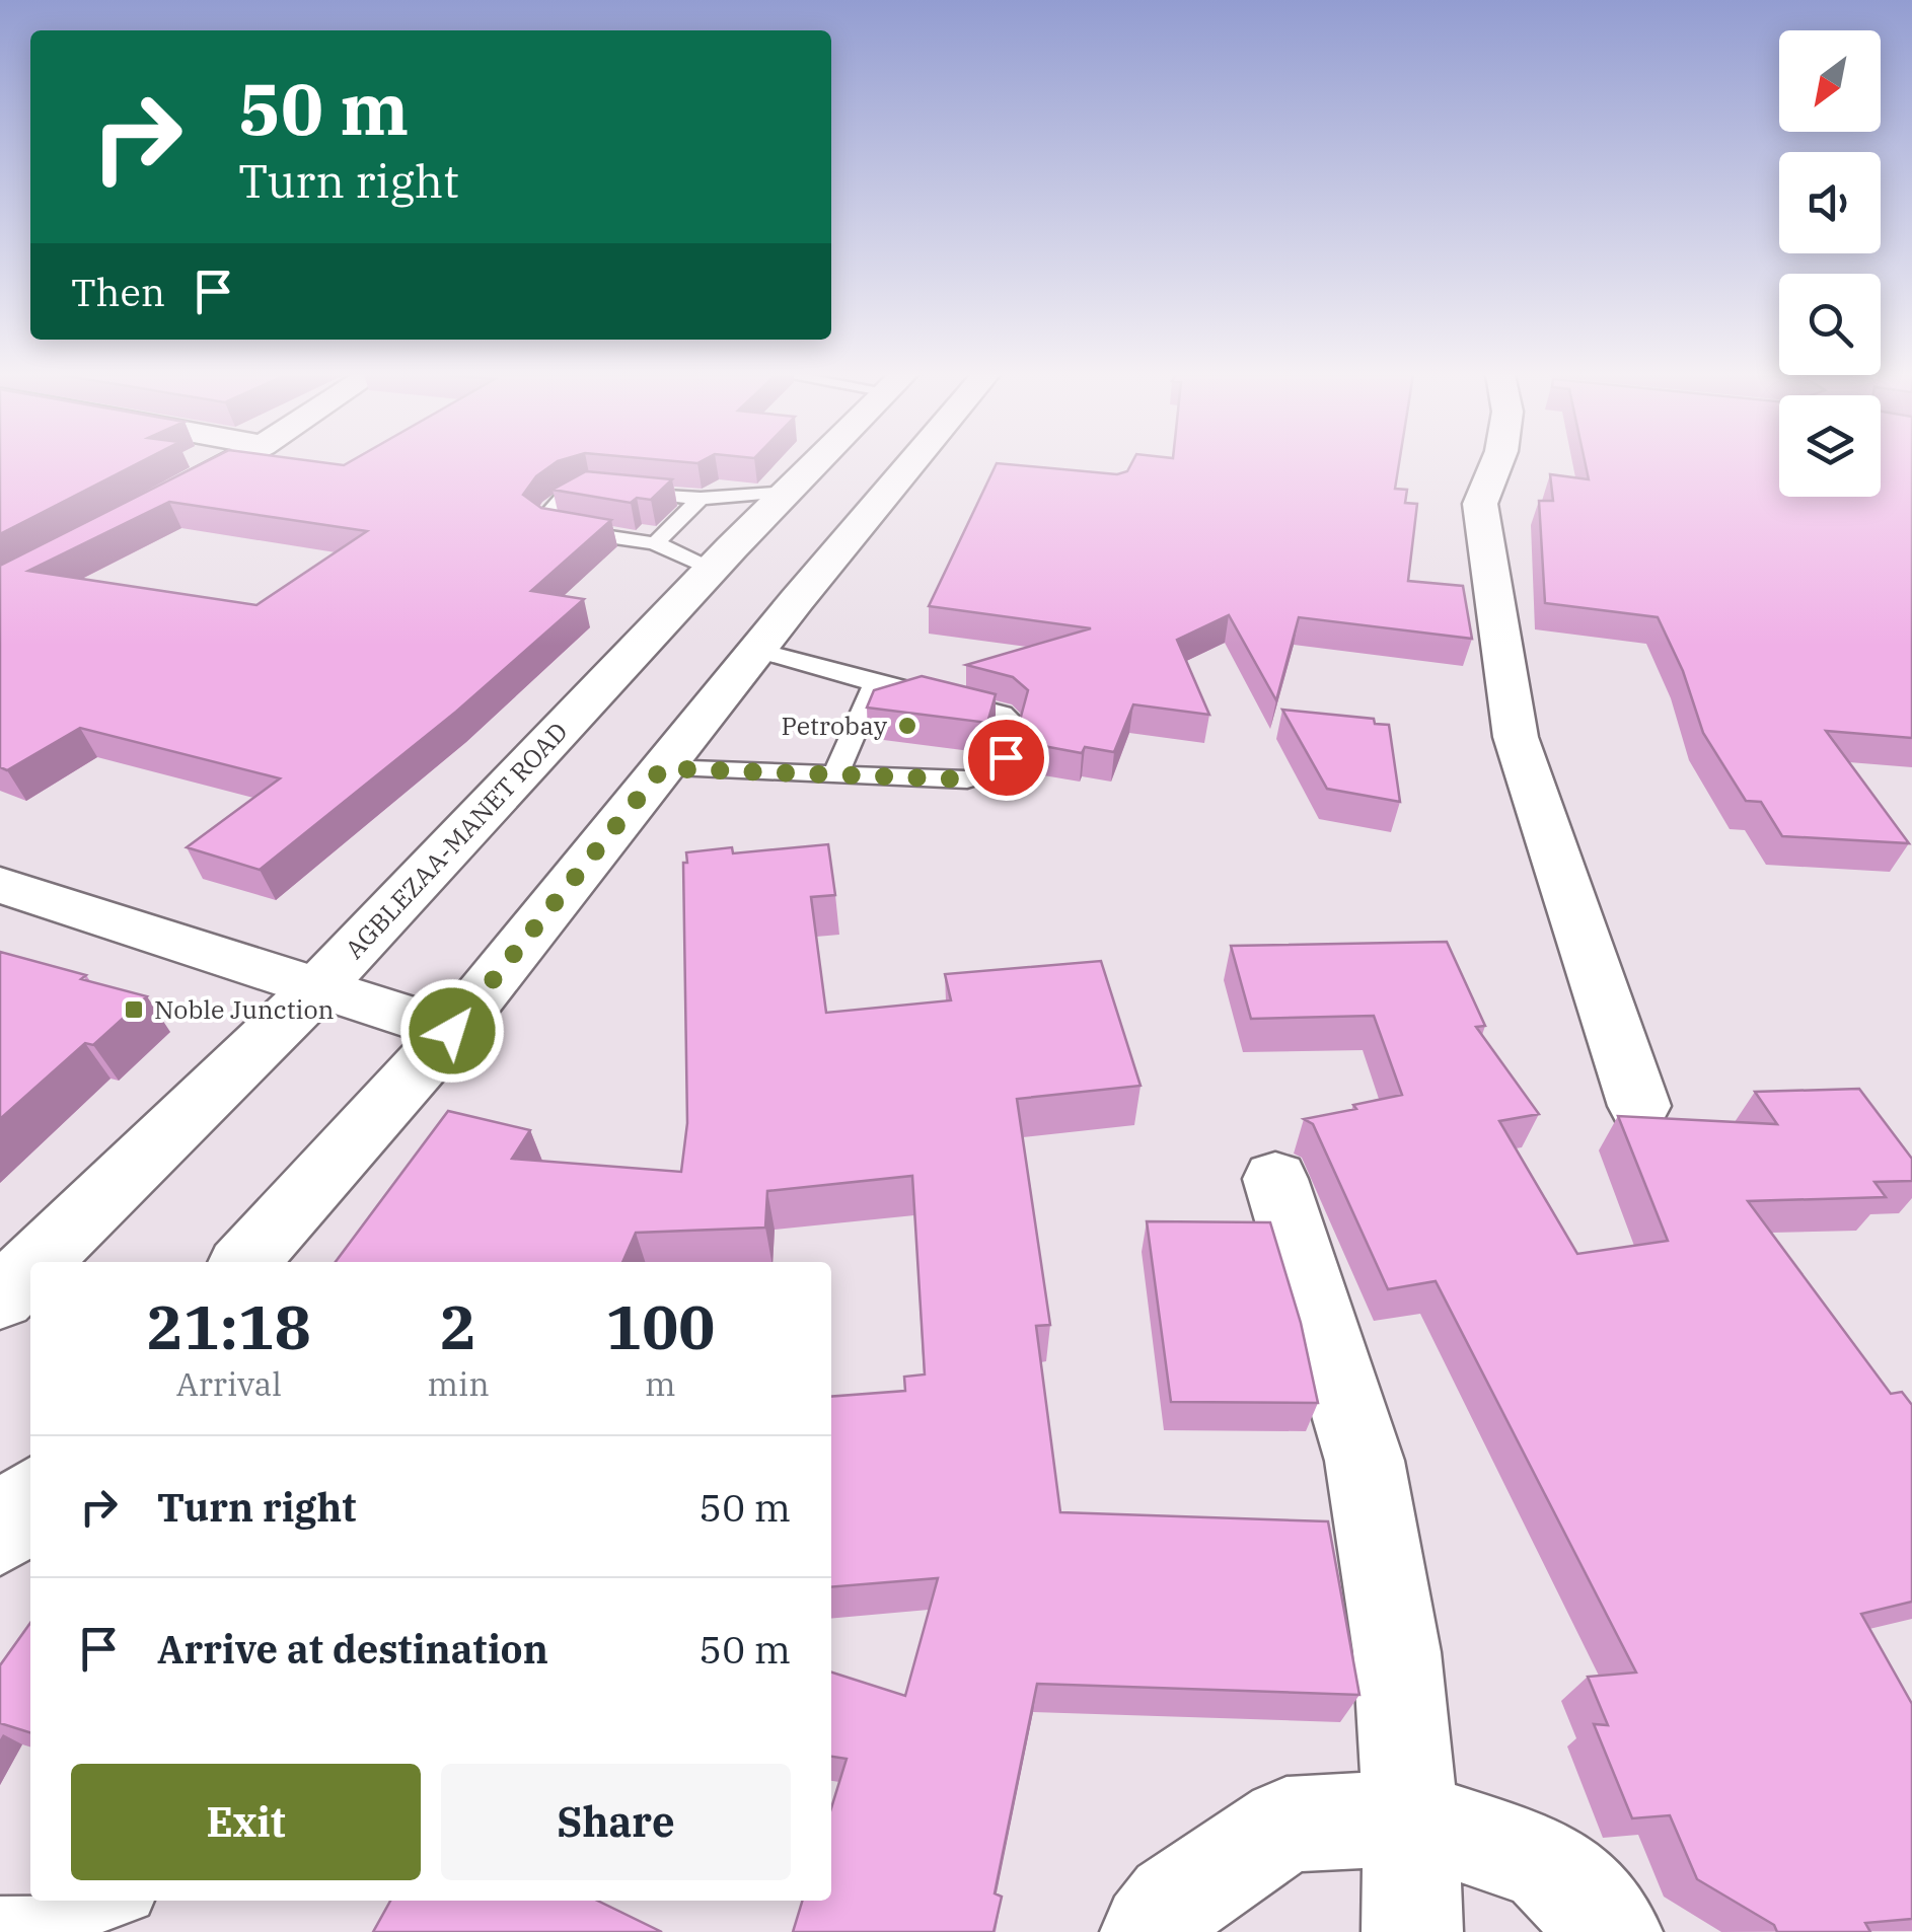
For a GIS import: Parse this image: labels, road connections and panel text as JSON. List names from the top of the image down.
{
  "streets": {
    "street": ["AGBLEZAA-MANET ROAD"]
  },
  "places": {
    "other": ["Petrobay"],
    "transit": ["Noble Junction"]
  },
  "north": "bottom left",
  "page": {
    "turn": ["50 m", "Turn right"],
    "then": "Then",
    "eta": [
      "21:18",
      "Arrival",
      "2",
      "min",
      "100",
      "m"
    ],
    "list": [
      {
        "name": "Turn right",
        "value": "50 m"
      },
      {
        "name": "Arrive at destination",
        "value": "50 m"
      }
    ],
    "buttons": ["Exit", "Share"]
  }
}
